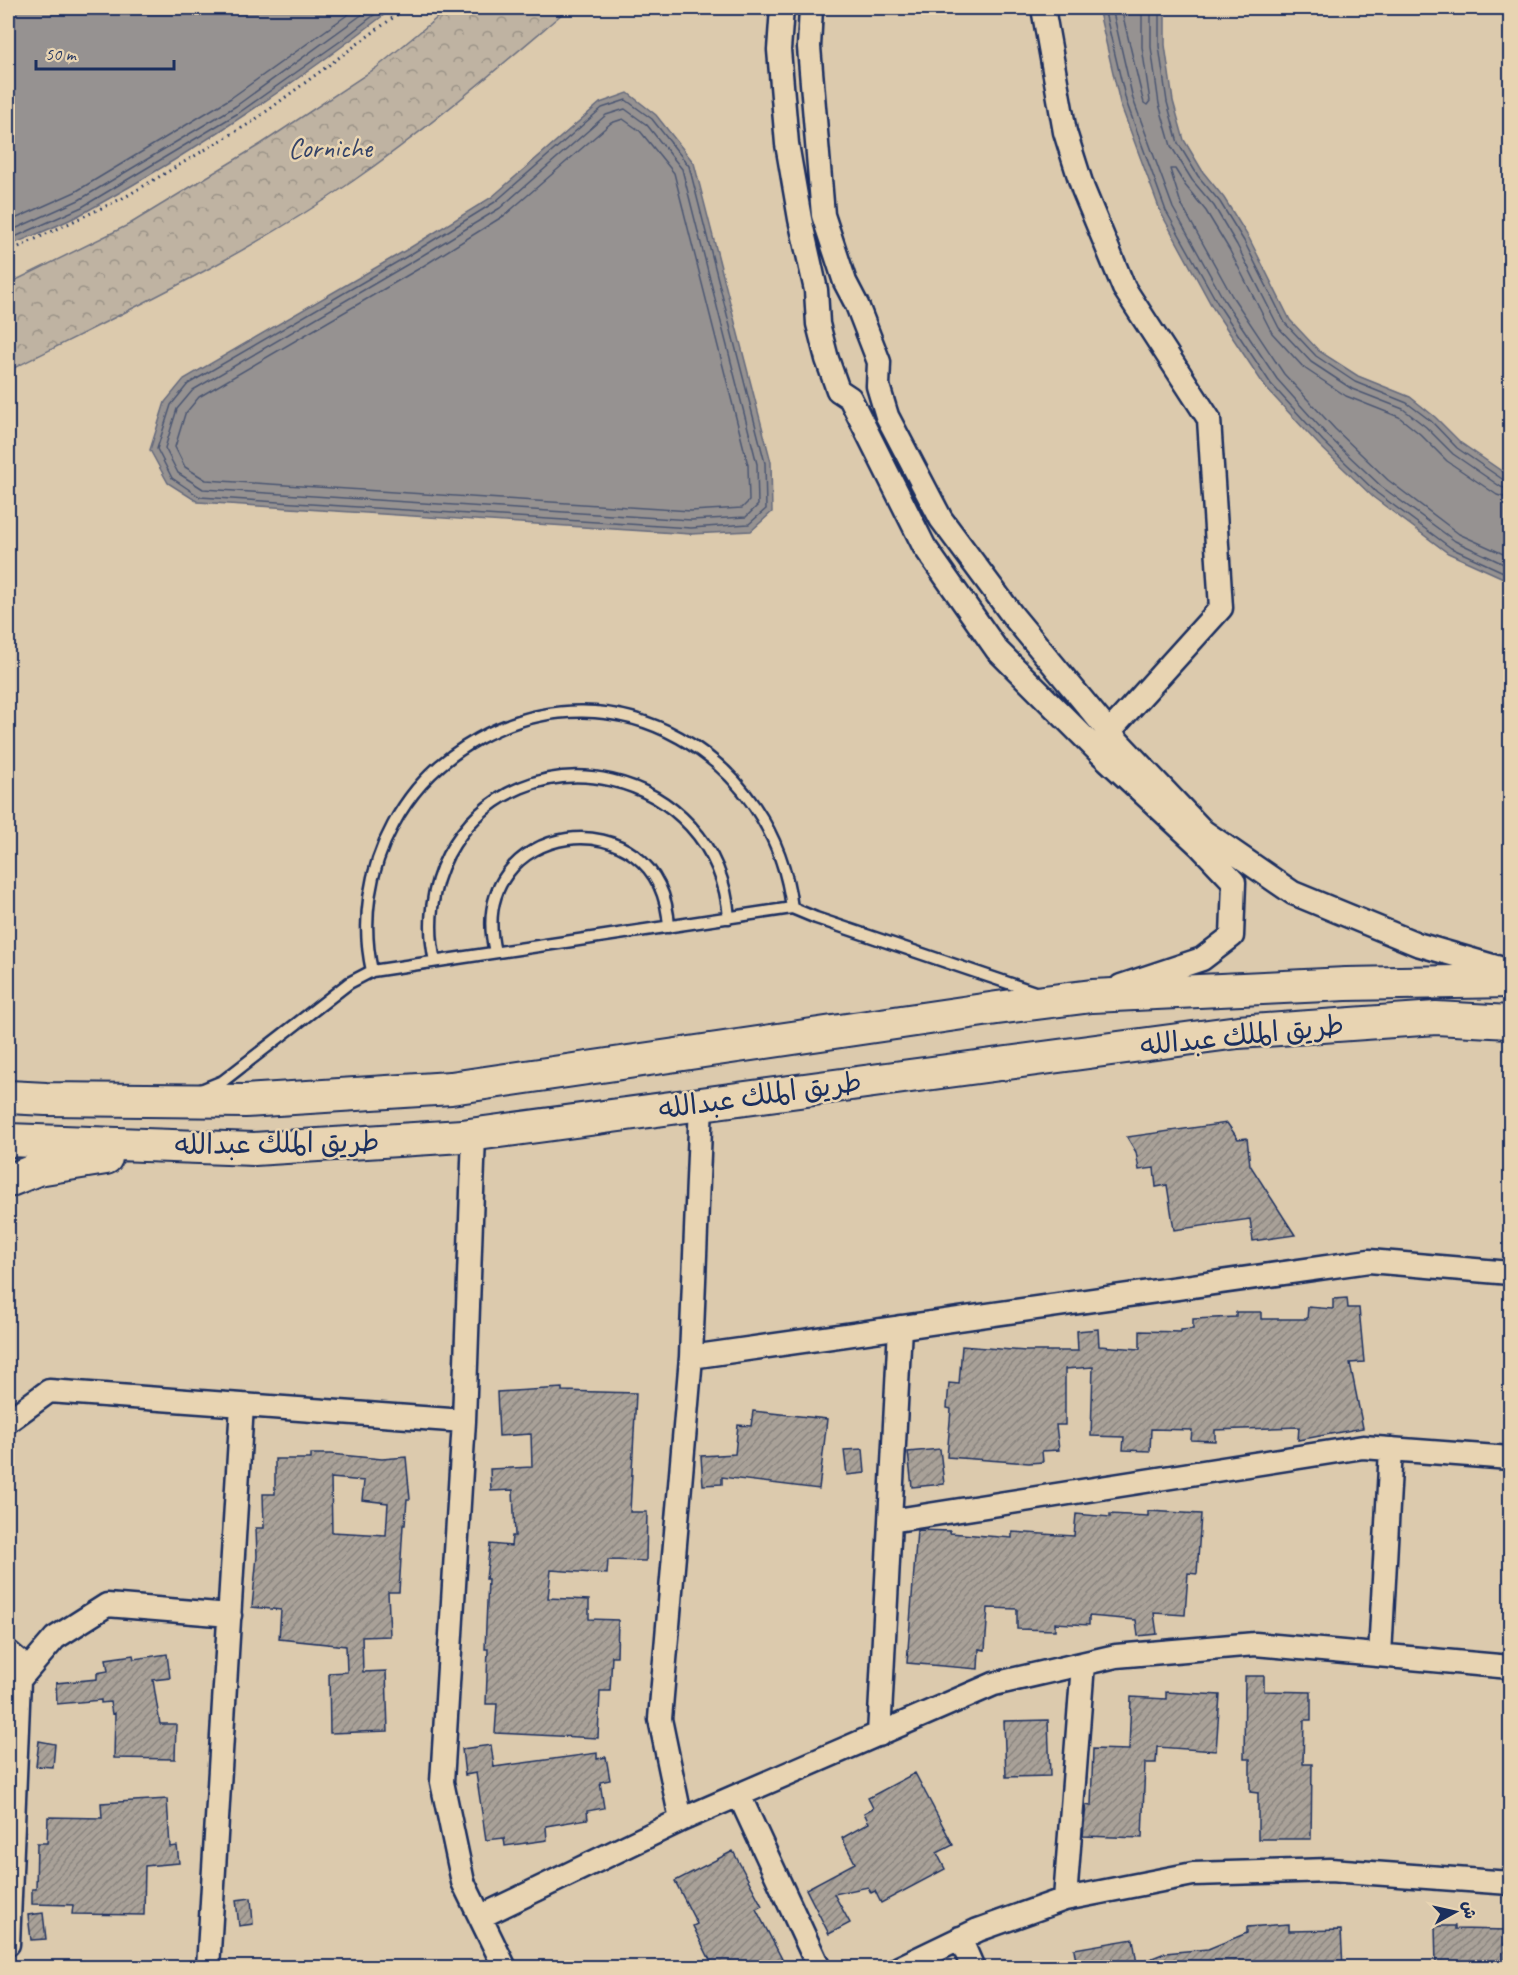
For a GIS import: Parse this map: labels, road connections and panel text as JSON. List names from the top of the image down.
{
  "streets": {
    "street": ["طريق الملك عبدالله"]
  },
  "parks": ["Corniche"],
  "scale_bar": "50 m",
  "north": "right"
}
